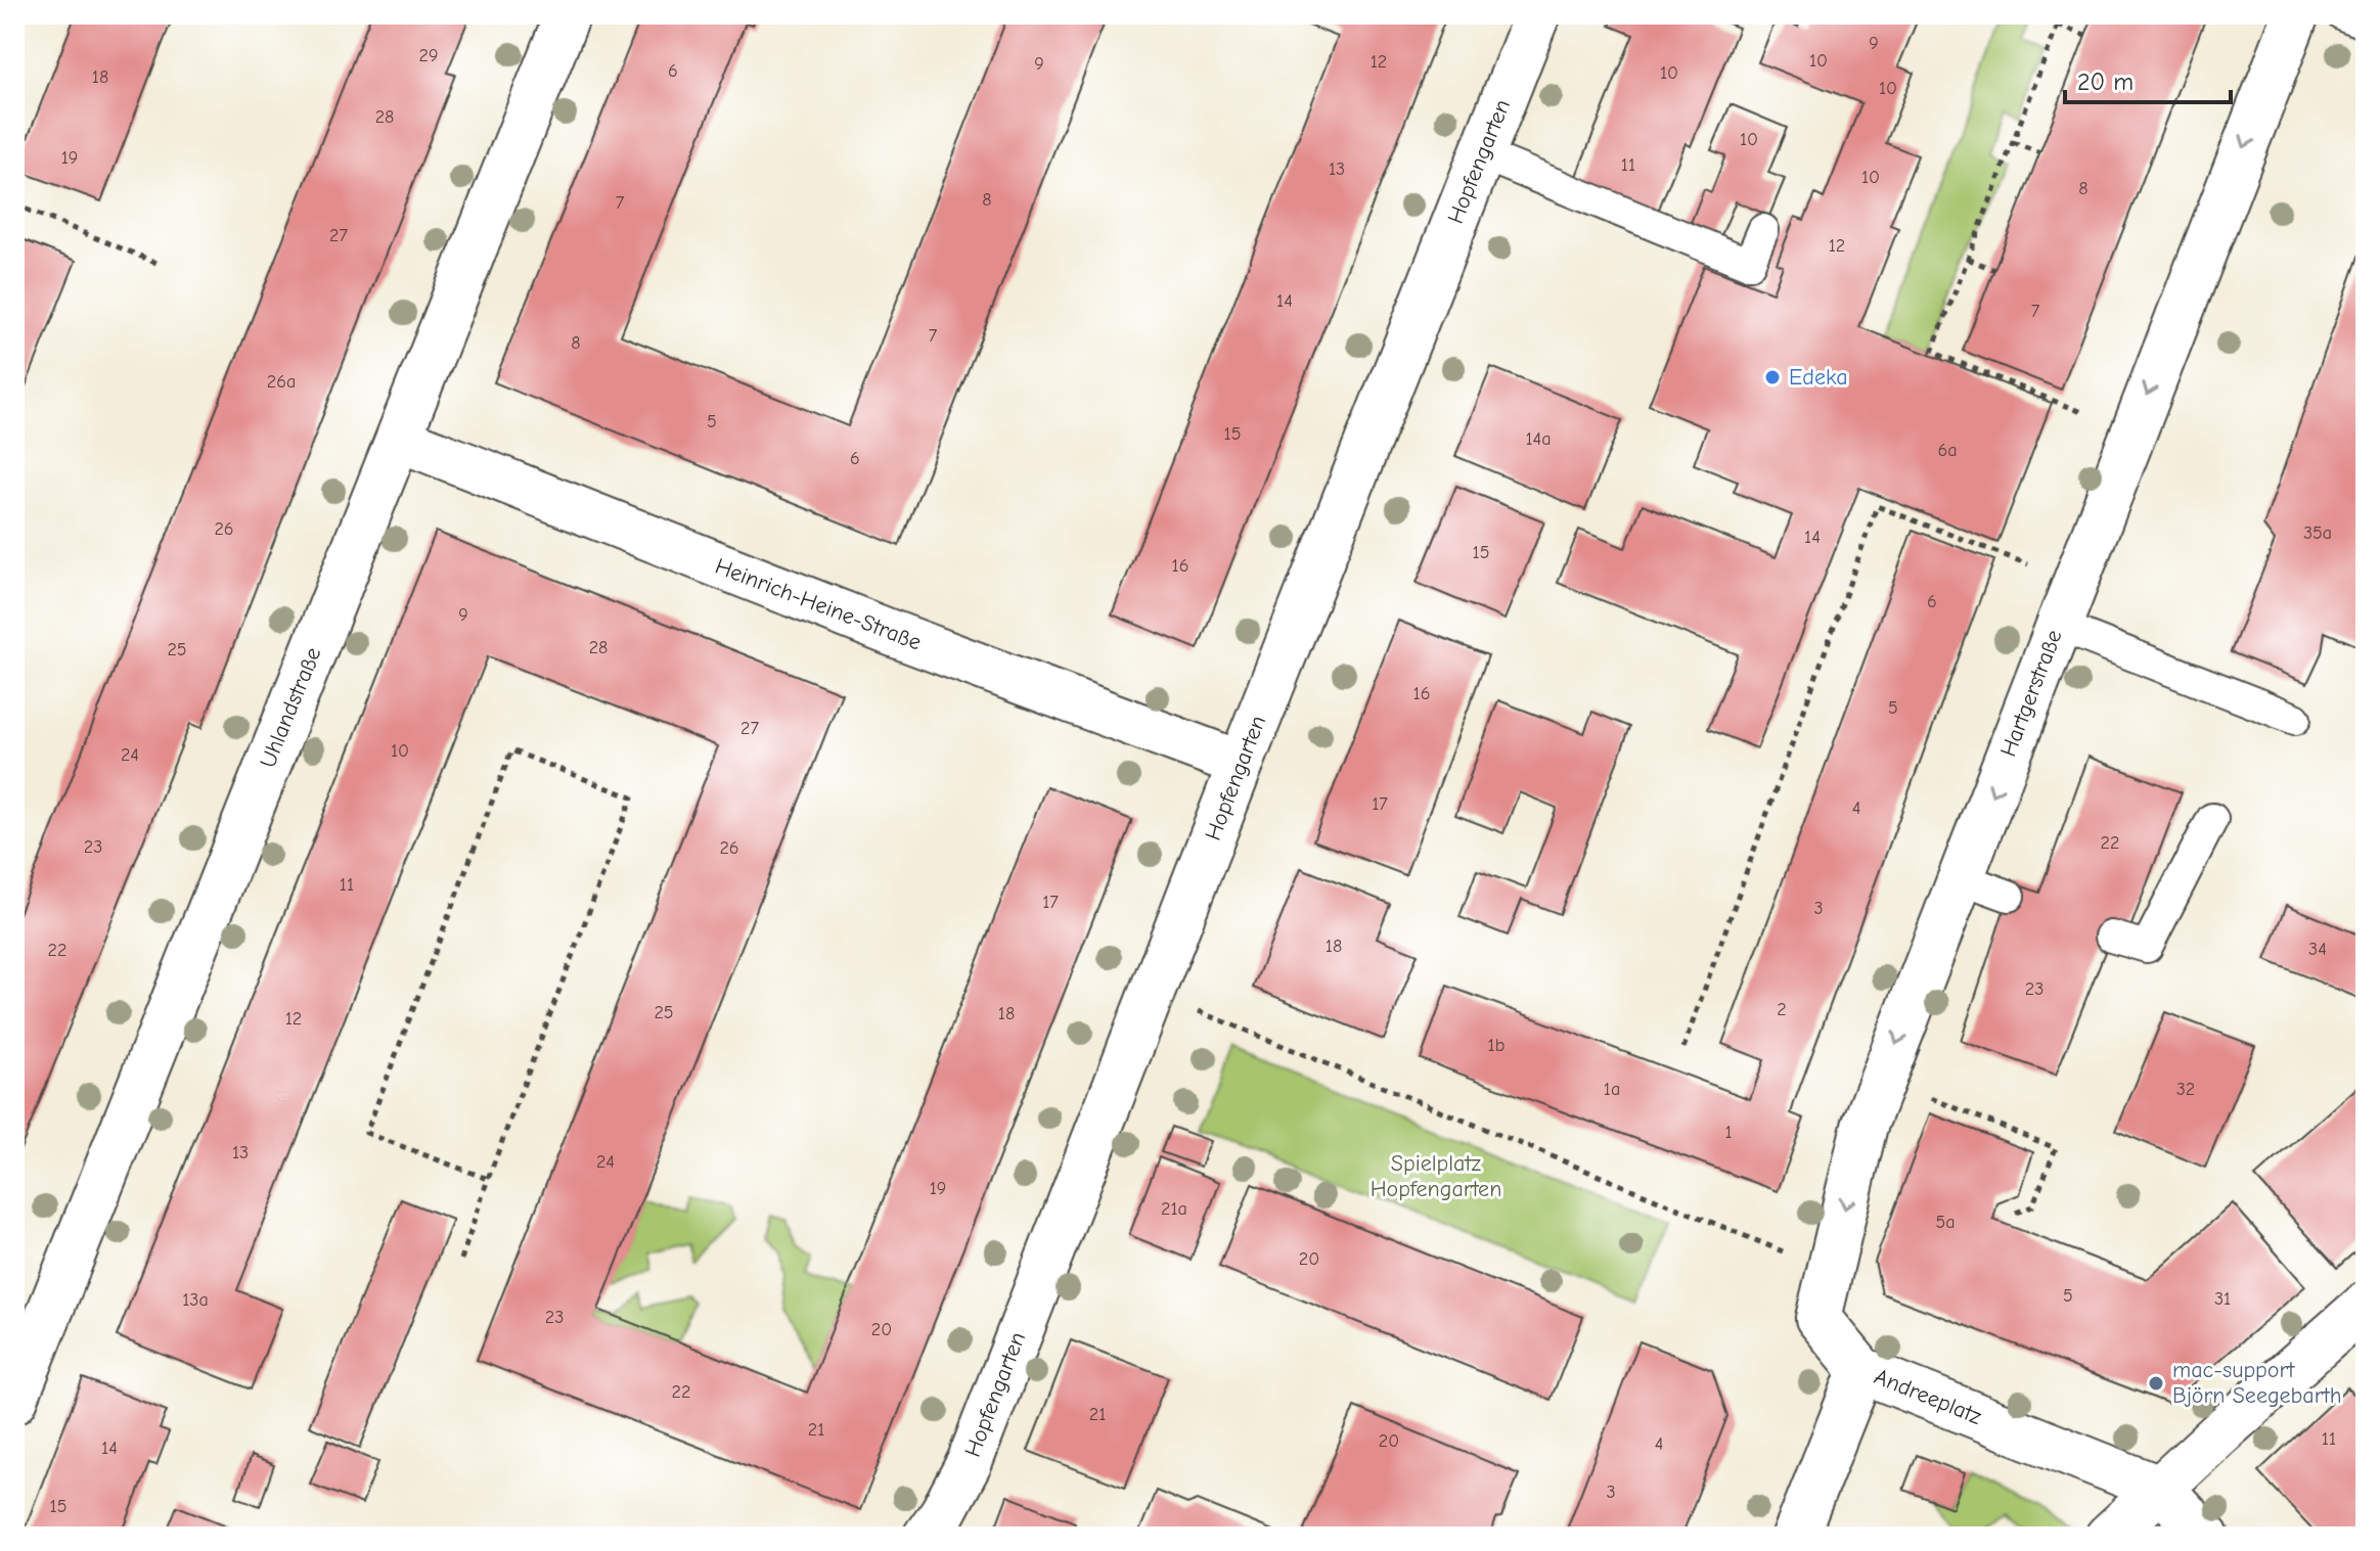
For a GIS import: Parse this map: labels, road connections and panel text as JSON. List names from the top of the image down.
{
  "streets": {
    "street": [
      "Hopfengarten",
      "Heinrich-Heine-Straße",
      "Hartgerstraße",
      "Uhlandstraße",
      "Andreeplatz"
    ]
  },
  "crossings": [
    ["Hopfengarten", "Heinrich-Heine-Straße"],
    ["Heinrich-Heine-Straße", "Uhlandstraße"],
    ["Hartgerstraße", "Andreeplatz"]
  ],
  "one_way": ["Hartgerstraße"],
  "parks": ["Spielplatz Hopfengarten"],
  "places": ["Edeka", "mac-support Björn Seegebarth"],
  "house_numbers": [
    "9",
    "29",
    "10",
    "12",
    "9",
    "6",
    "10",
    "18",
    "10",
    "28",
    "10",
    "19",
    "11",
    "13",
    "10",
    "8",
    "8",
    "7",
    "27",
    "12",
    "14",
    "7",
    "7",
    "8",
    "26a",
    "5",
    "15",
    "14a",
    "6a",
    "6",
    "26",
    "35a",
    "14",
    "15",
    "16",
    "6",
    "9",
    "28",
    "25",
    "16",
    "5",
    "27",
    "10",
    "24",
    "17",
    "4",
    "22",
    "23",
    "26",
    "11",
    "17",
    "3",
    "18",
    "34",
    "22",
    "23",
    "2",
    "25",
    "18",
    "12",
    "1b",
    "1a",
    "32",
    "1",
    "13",
    "24",
    "19",
    "21a",
    "5a",
    "20",
    "5",
    "31",
    "13a",
    "23",
    "20",
    "22",
    "21",
    "21",
    "11",
    "20",
    "4",
    "14",
    "3",
    "15"
  ],
  "scale_bar": "20 m"
}
